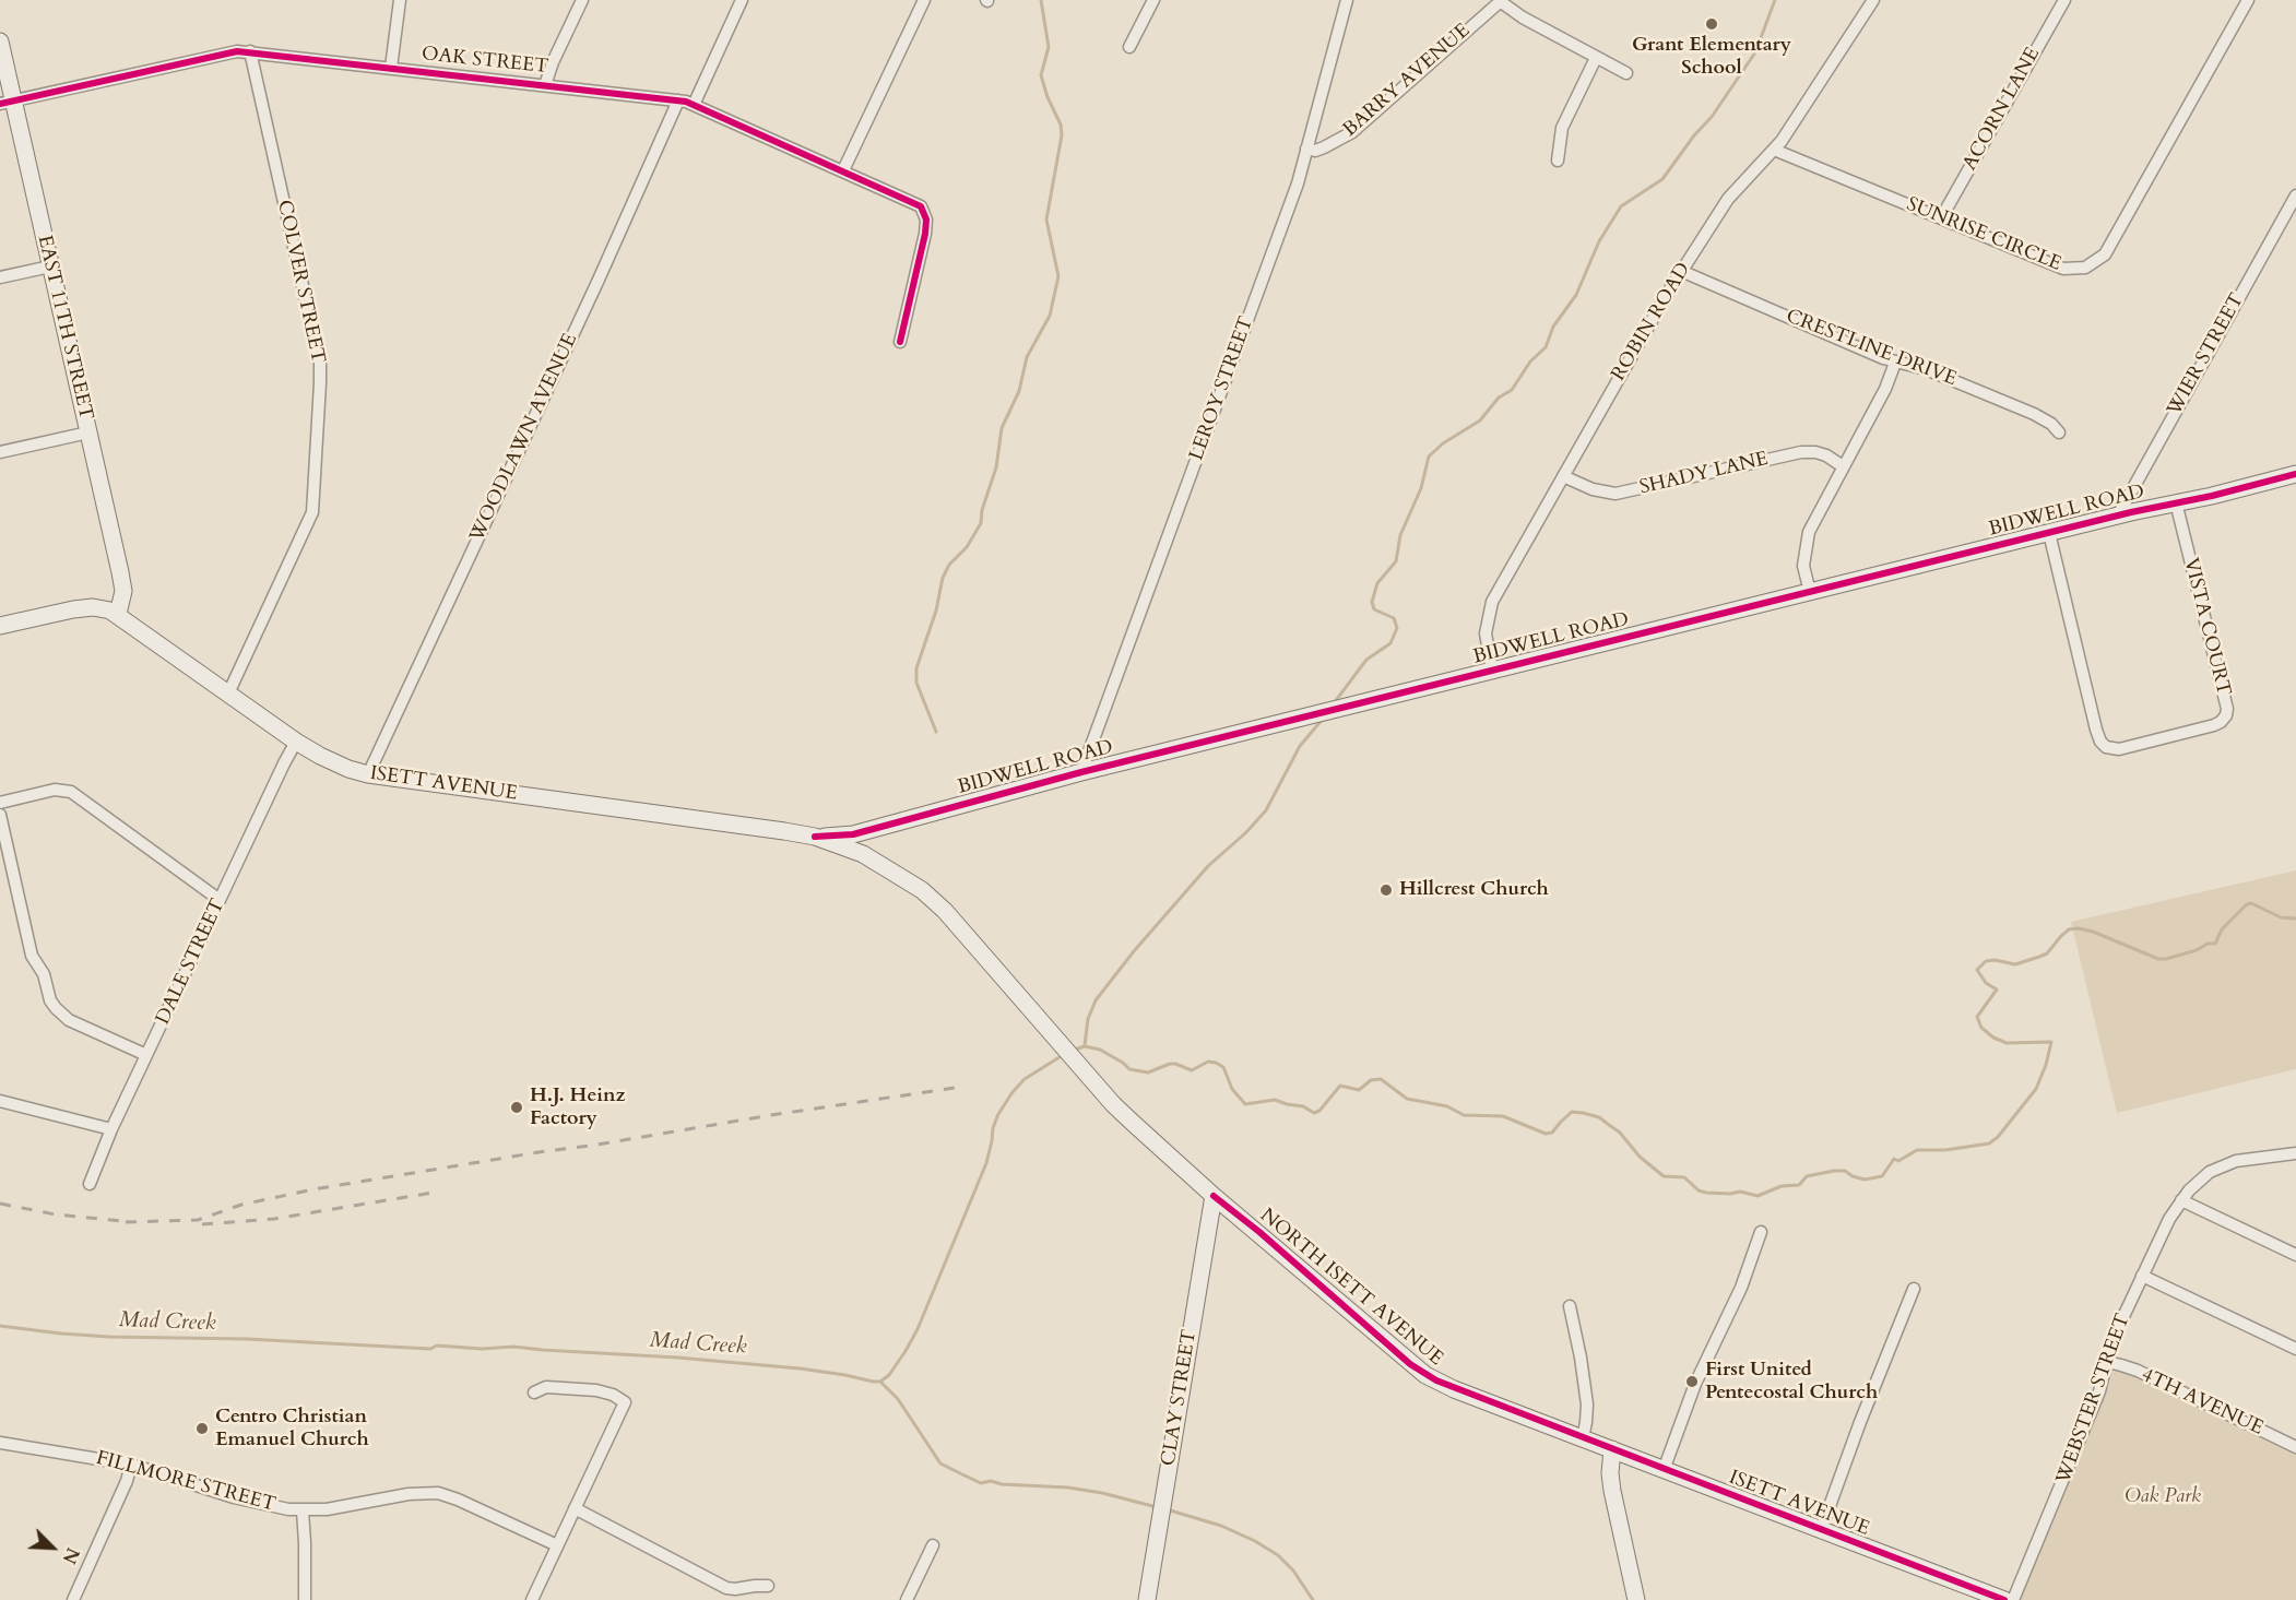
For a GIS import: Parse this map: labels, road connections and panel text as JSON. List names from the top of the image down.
{
  "streets": {
    "street": [
      "OAK STREET",
      "BARRY AVENUE",
      "ACORN LANE",
      "SUNRISE CIRCLE",
      "COLVER STREET",
      "ROBIN ROAD",
      "EAST 11TH STREET",
      "CRESTLINE DRIVE",
      "WIER STREET",
      "LEROY STREET",
      "WOODLAWN AVENUE",
      "SHADY LANE",
      "BIDWELL ROAD",
      "VISTA COURT",
      "ISETT AVENUE",
      "DALE STREET",
      "NORTH ISETT AVENUE",
      "CLAY STREET",
      "WEBSTER STREET",
      "4TH AVENUE",
      "FILLMORE STREET"
    ]
  },
  "crossings": [
    ["OAK STREET", "COLVER STREET"],
    ["OAK STREET", "EAST 11TH STREET"],
    ["OAK STREET", "WOODLAWN AVENUE"],
    ["BARRY AVENUE", "LEROY STREET"],
    ["ACORN LANE", "SUNRISE CIRCLE"],
    ["SUNRISE CIRCLE", "ROBIN ROAD"],
    ["COLVER STREET", "ISETT AVENUE"],
    ["ROBIN ROAD", "CRESTLINE DRIVE"],
    ["ROBIN ROAD", "SHADY LANE"],
    ["ROBIN ROAD", "BIDWELL ROAD"],
    ["EAST 11TH STREET", "ISETT AVENUE"],
    ["WIER STREET", "BIDWELL ROAD"],
    ["LEROY STREET", "BIDWELL ROAD"],
    ["WOODLAWN AVENUE", "ISETT AVENUE"],
    ["BIDWELL ROAD", "VISTA COURT"],
    ["BIDWELL ROAD", "ISETT AVENUE"],
    ["BIDWELL ROAD", "NORTH ISETT AVENUE"],
    ["ISETT AVENUE", "DALE STREET"],
    ["ISETT AVENUE", "NORTH ISETT AVENUE"],
    ["NORTH ISETT AVENUE", "CLAY STREET"],
    ["WEBSTER STREET", "4TH AVENUE"]
  ],
  "water": ["Mad Creek"],
  "parks": ["Oak Park"],
  "places": [
    "Grant Elementary School",
    "Hillcrest Church",
    "H.J. Heinz Factory",
    "First United Pentecostal Church",
    "Centro Christian Emanuel Church"
  ],
  "north": "bottom right"
}
